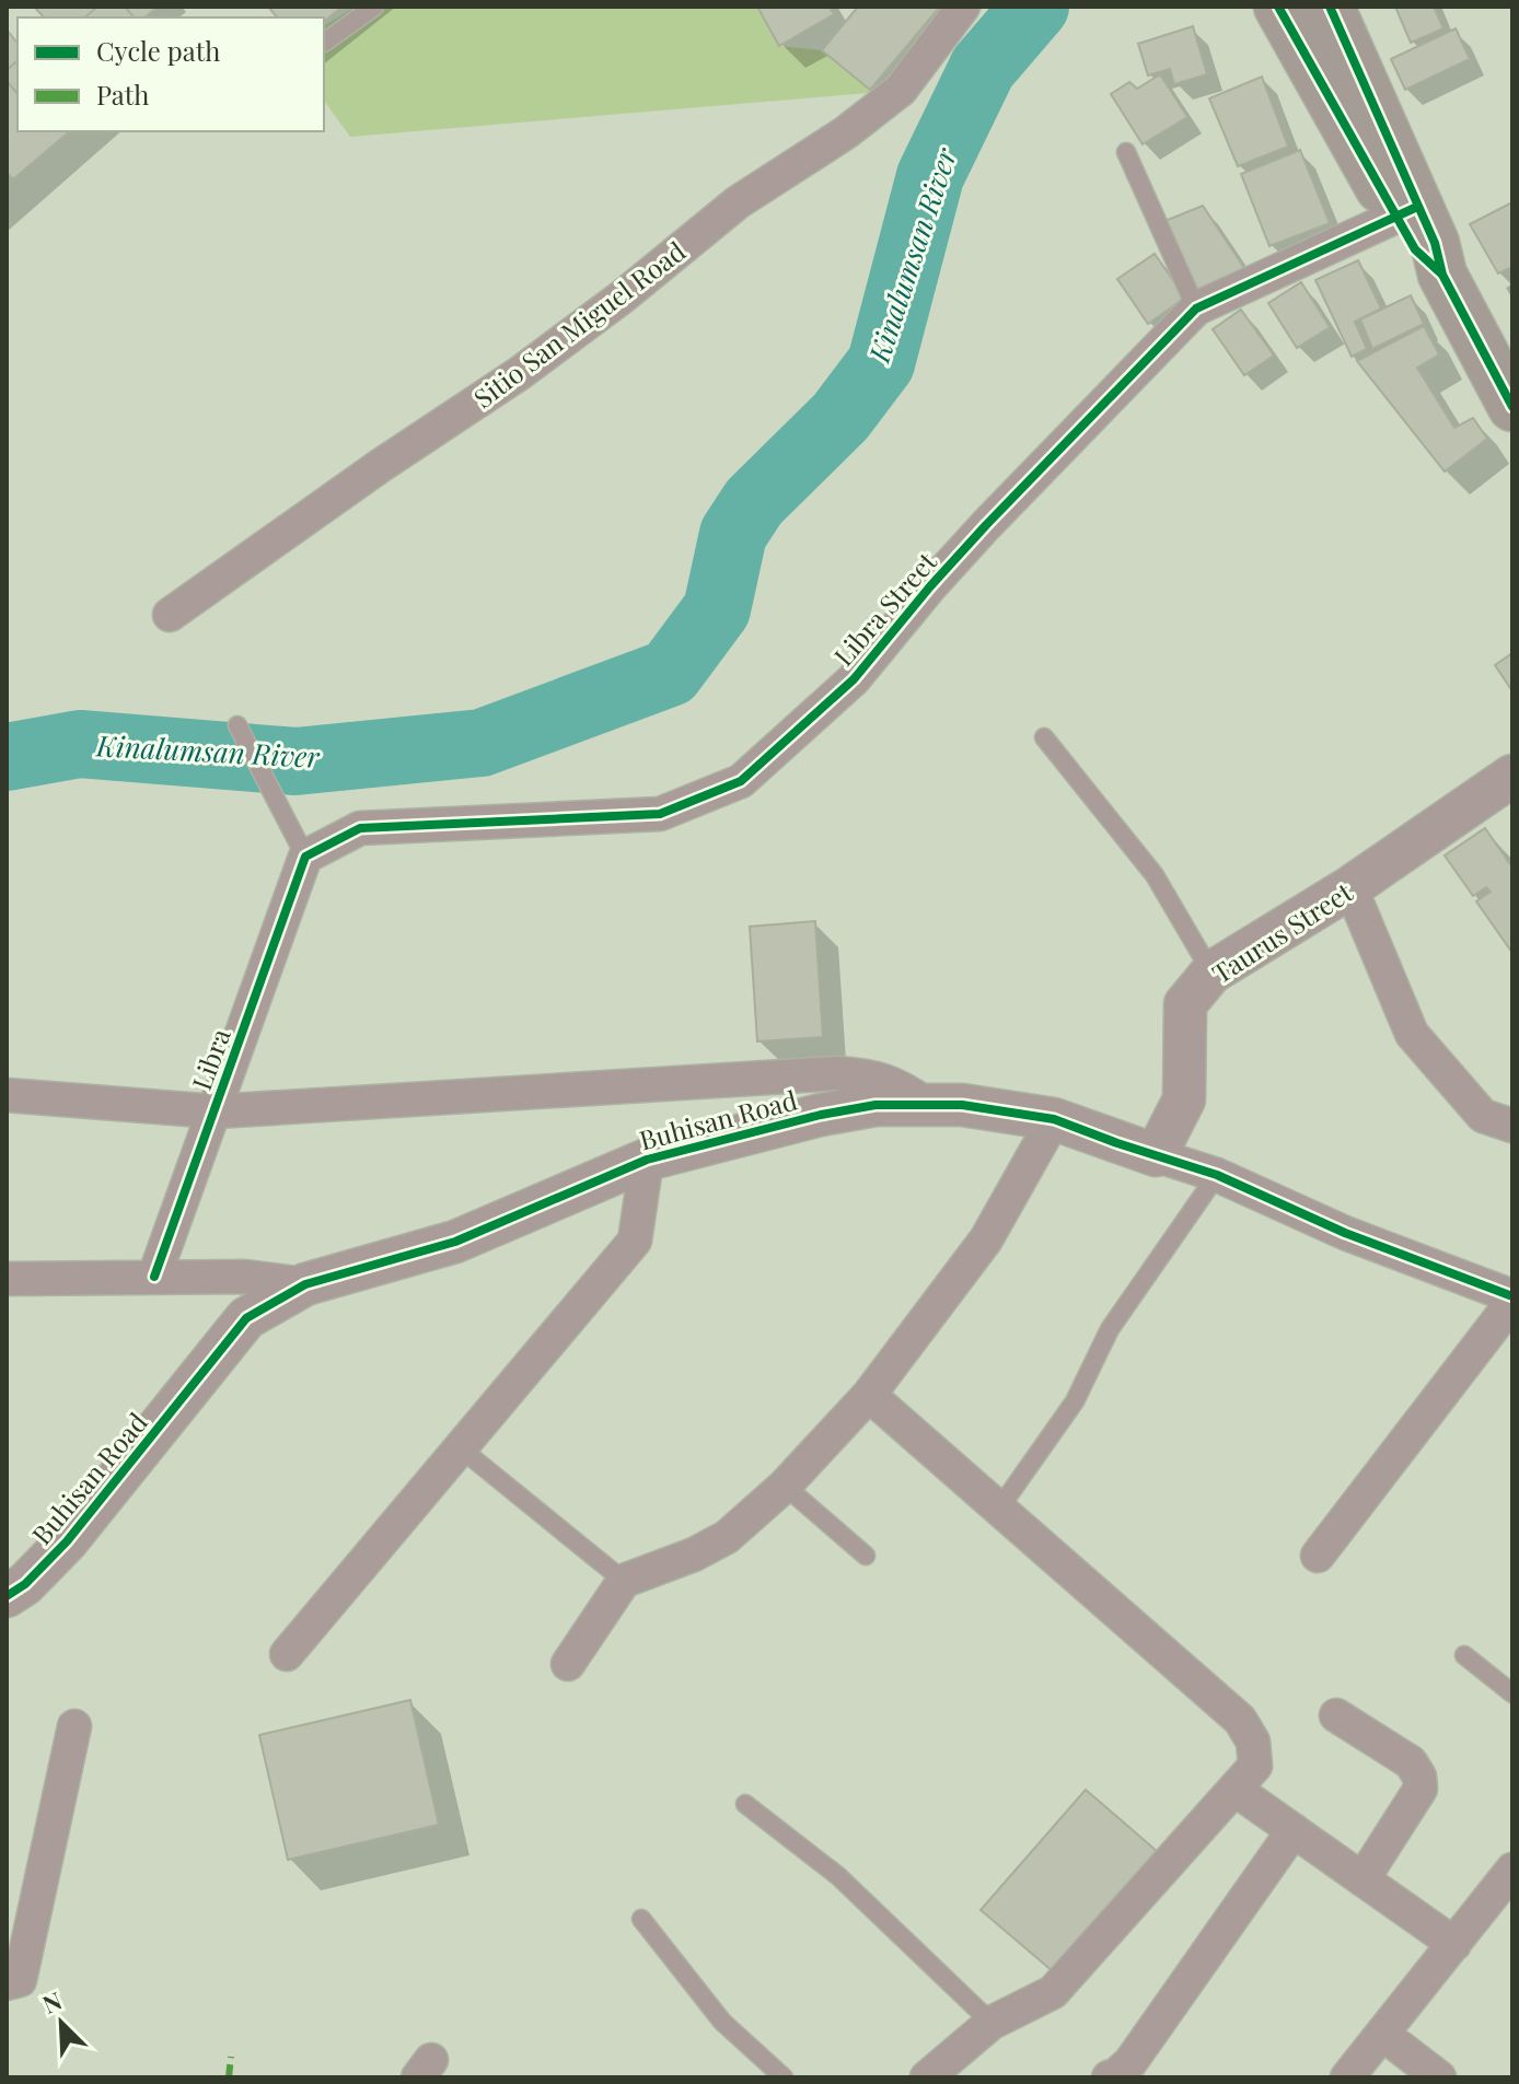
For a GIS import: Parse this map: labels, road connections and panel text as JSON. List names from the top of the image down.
{
  "streets": {
    "street": [
      "Sitio San Miguel Road",
      "Libra Street",
      "Taurus Street",
      "Libra",
      "Buhisan Road"
    ]
  },
  "crossings": [
    ["Libra Street", "Libra"],
    ["Taurus Street", "Buhisan Road"]
  ],
  "water": ["Kinalumsan River"],
  "legend": ["Cycle path", "Path"],
  "north": "top left"
}
